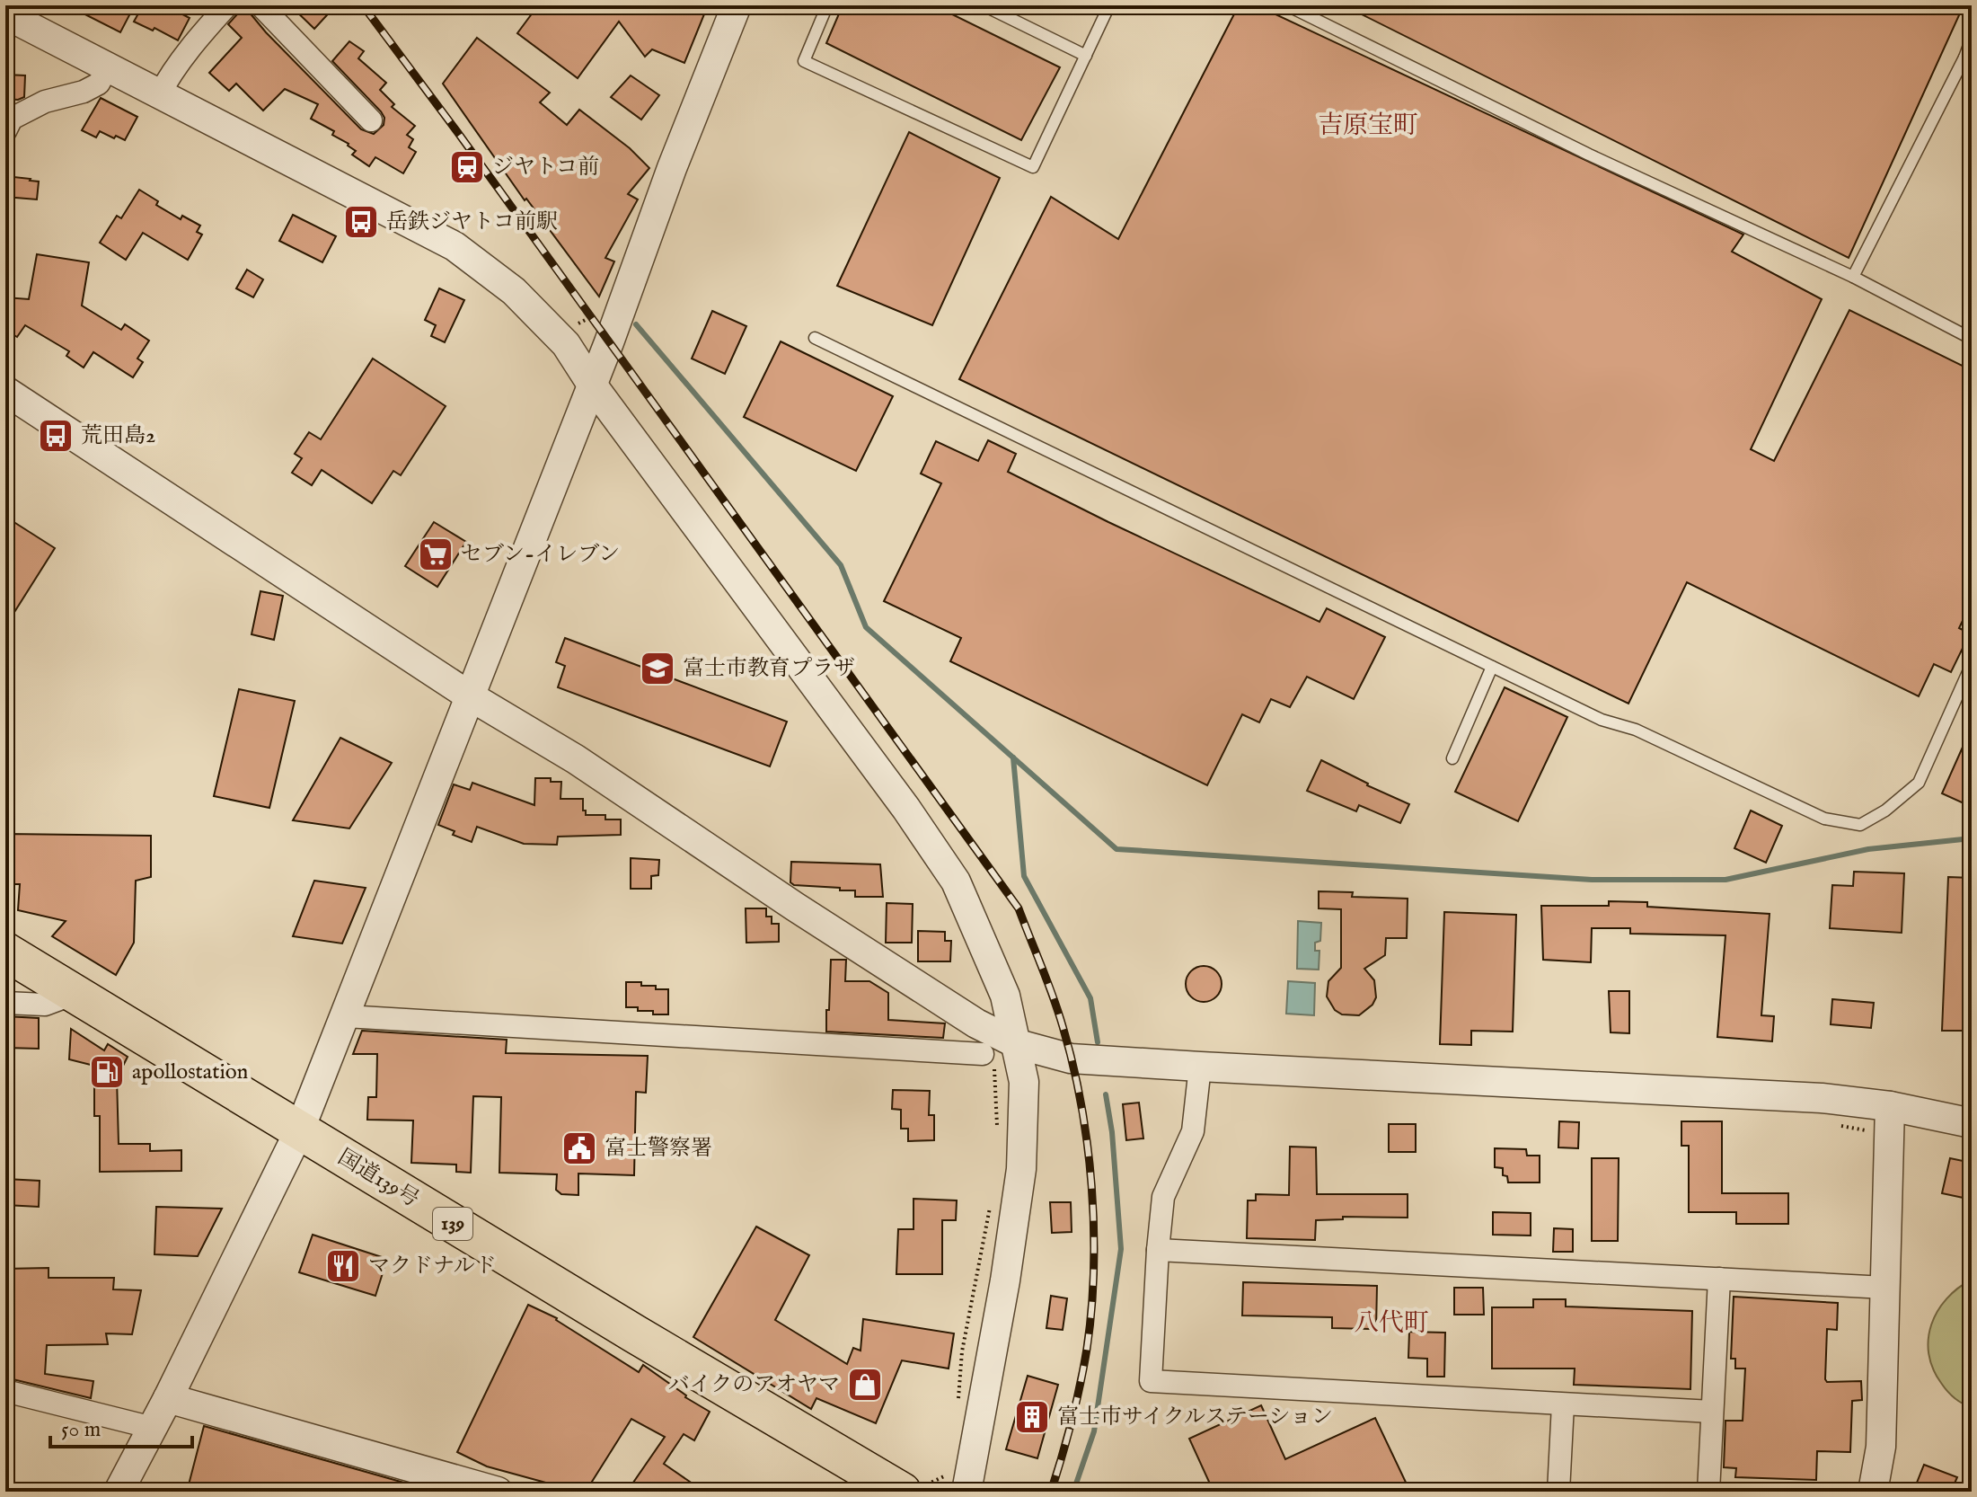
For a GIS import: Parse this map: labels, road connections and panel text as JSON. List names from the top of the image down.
{
  "streets": {
    "highway": ["国道139号", "139"]
  },
  "districts": ["吉原宝町", "八代町"],
  "places": {
    "station": ["ジヤトコ前"],
    "bus stop": ["岳鉄ジヤトコ前駅", "荒田島2"],
    "supermarket": ["セブン-イレブン"],
    "school or university": ["富士市教育プラザ"],
    "fuel station": ["apollostation"],
    "public building": ["富士警察署"],
    "restaurant": ["マクドナルド"],
    "shop": ["バイクのアオヤマ"],
    "building": ["富士市サイクルステーション"]
  },
  "scale_bar": "50 m"
}
